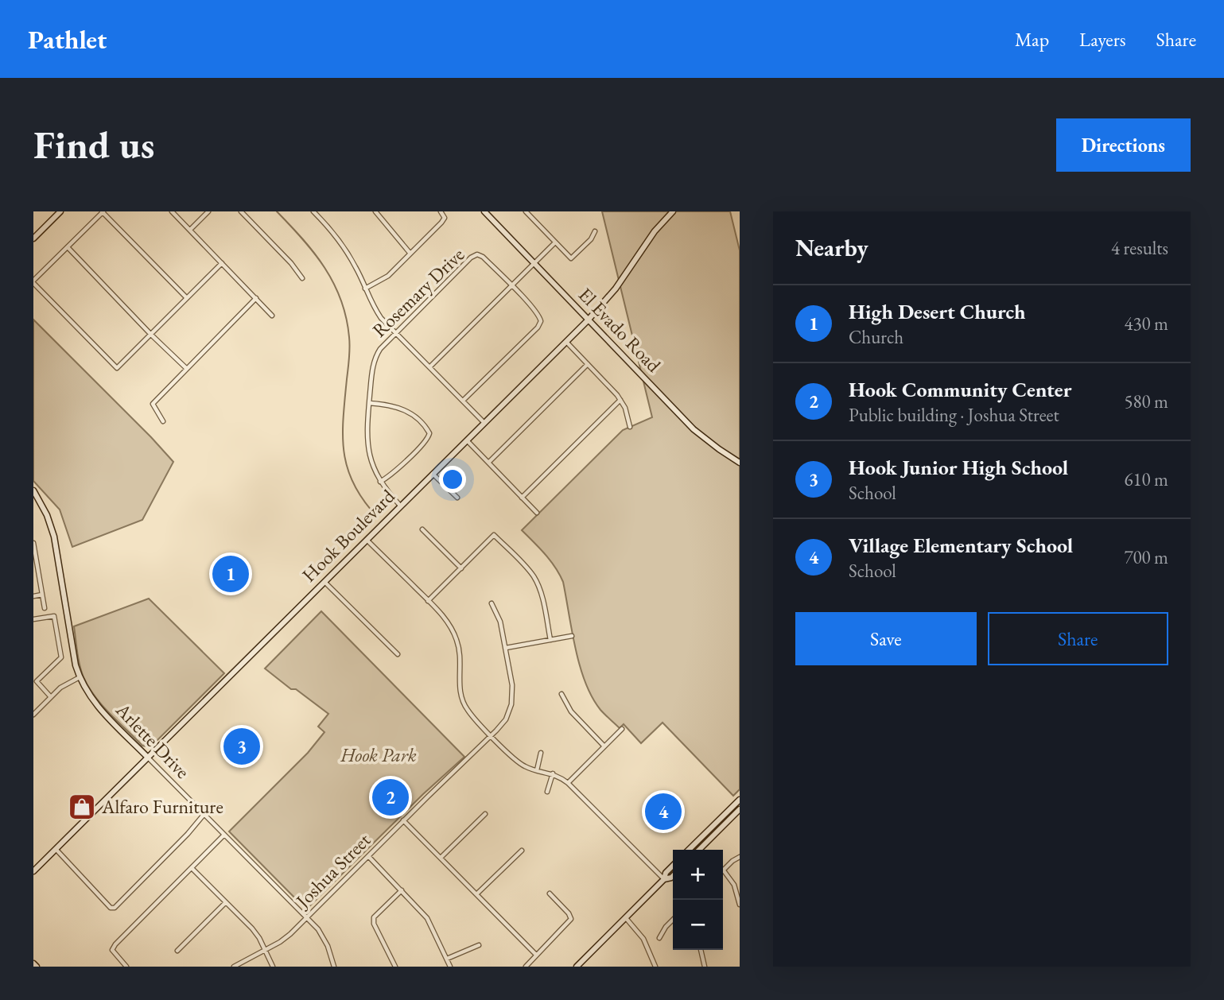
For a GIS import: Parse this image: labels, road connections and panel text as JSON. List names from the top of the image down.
{
  "streets": {
    "main road": ["El Evado Road", "Hook Boulevard", "Arlette Drive"],
    "street": ["Rosemary Drive", "Joshua Street"]
  },
  "crossings": [
    ["Rosemary Drive", "Hook Boulevard"],
    ["El Evado Road", "Hook Boulevard"],
    ["Hook Boulevard", "Arlette Drive"],
    ["Arlette Drive", "Joshua Street"]
  ],
  "parks": ["Hook Park"],
  "places": {
    "shop": ["Alfaro Furniture"]
  },
  "page": {
    "header": "Pathlet",
    "nav": ["Map", "Layers", "Share"],
    "buttons": [
      "Directions",
      ["Save", "Share"]
    ],
    "title": "Find us",
    "heading": ["Nearby", "4 results"],
    "list": [
      {
        "mark": "1",
        "name": "High Desert Church",
        "note": "Church",
        "value": "430 m"
      },
      {
        "mark": "2",
        "name": "Hook Community Center",
        "note": "Public building · Joshua Street",
        "value": "580 m"
      },
      {
        "mark": "3",
        "name": "Hook Junior High School",
        "note": "School",
        "value": "610 m"
      },
      {
        "mark": "4",
        "name": "Village Elementary School",
        "note": "School",
        "value": "700 m"
      }
    ],
    "pins": [
      "1",
      "3",
      "2",
      "4"
    ],
    "map_buttons": ["+", "−"]
  }
}
